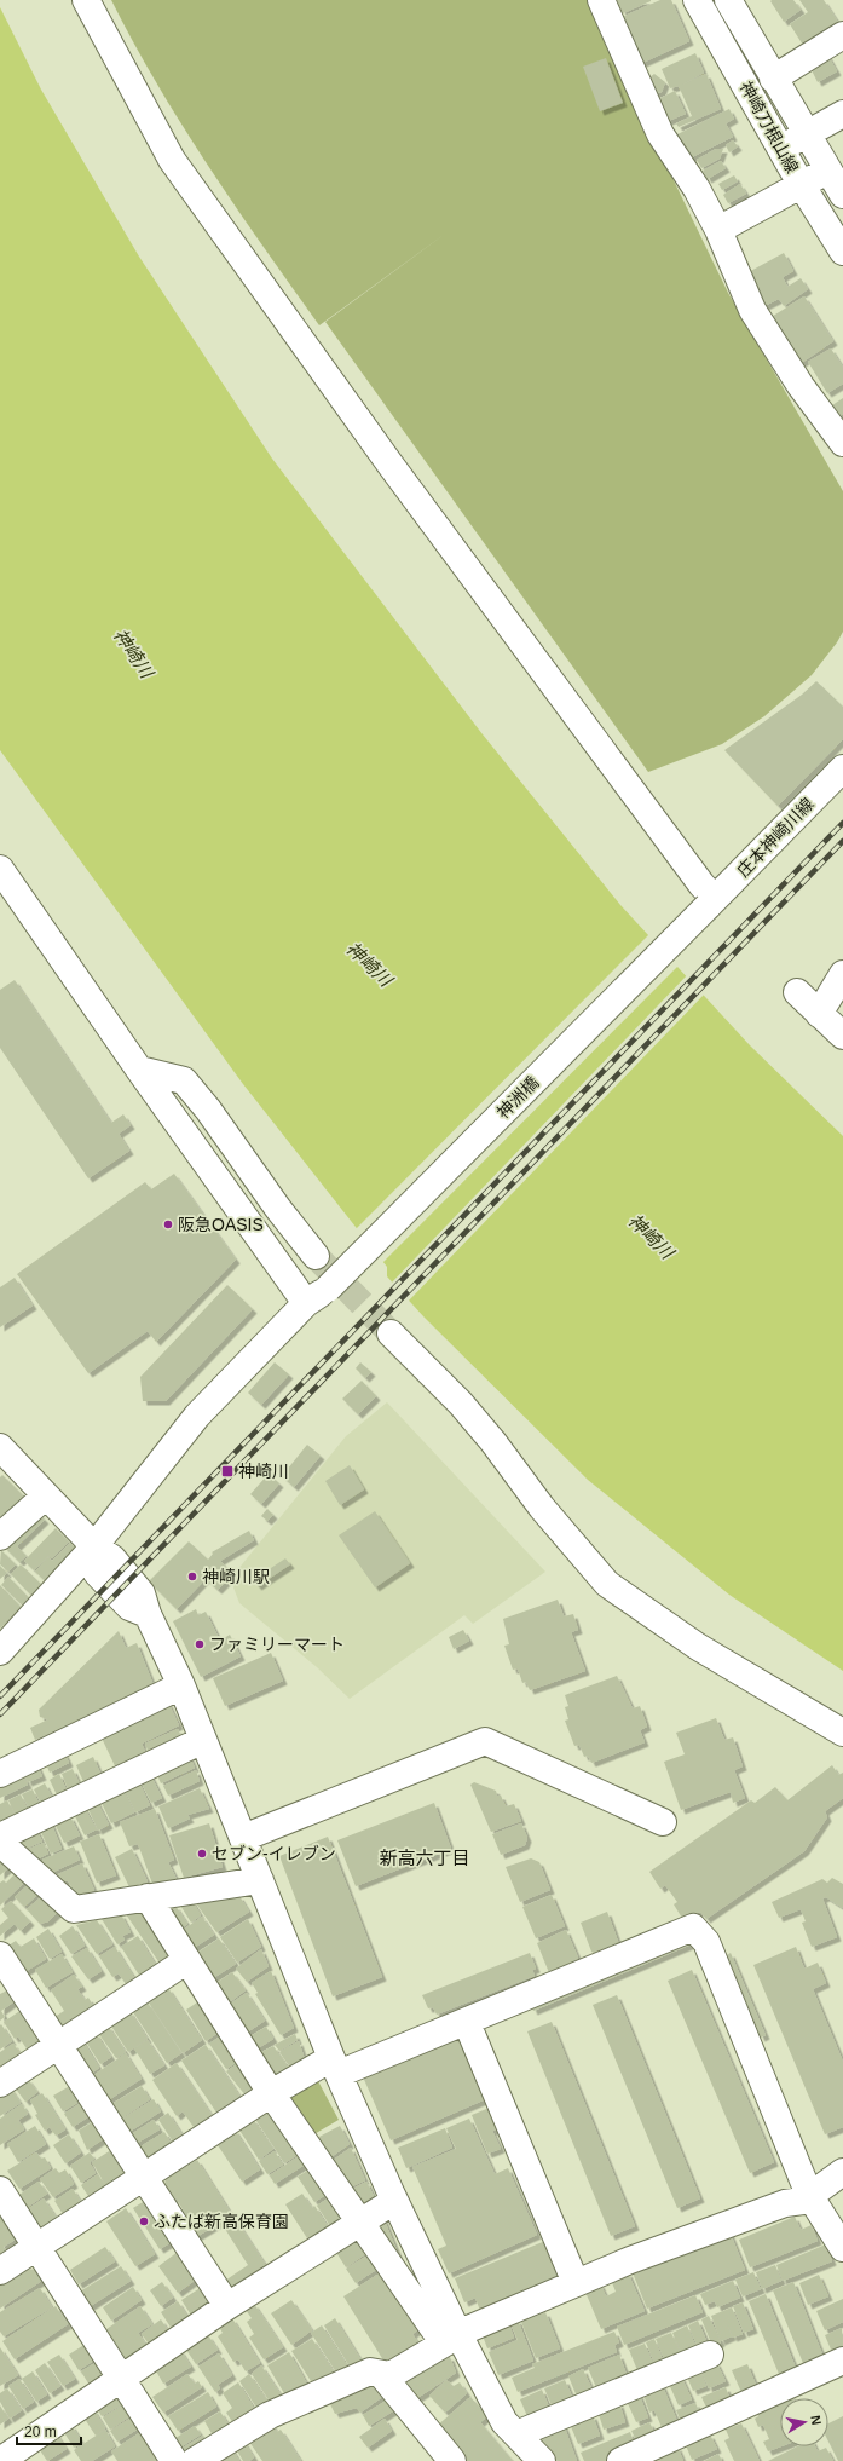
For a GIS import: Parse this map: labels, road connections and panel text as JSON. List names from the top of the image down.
{
  "streets": {
    "street": ["神崎刀根山線", "庄本神崎川線", "神洲橋"]
  },
  "crossings": [
    ["庄本神崎川線", "神洲橋"]
  ],
  "districts": ["新高六丁目"],
  "water": ["神崎川"],
  "places": {
    "other": [
      "阪急OASIS",
      "神崎川駅",
      "ファミリーマート",
      "セブン-イレブン",
      "ふたば新高保育園"
    ],
    "transit": ["神崎川"]
  },
  "scale_bar": "20 m",
  "north": "right"
}
